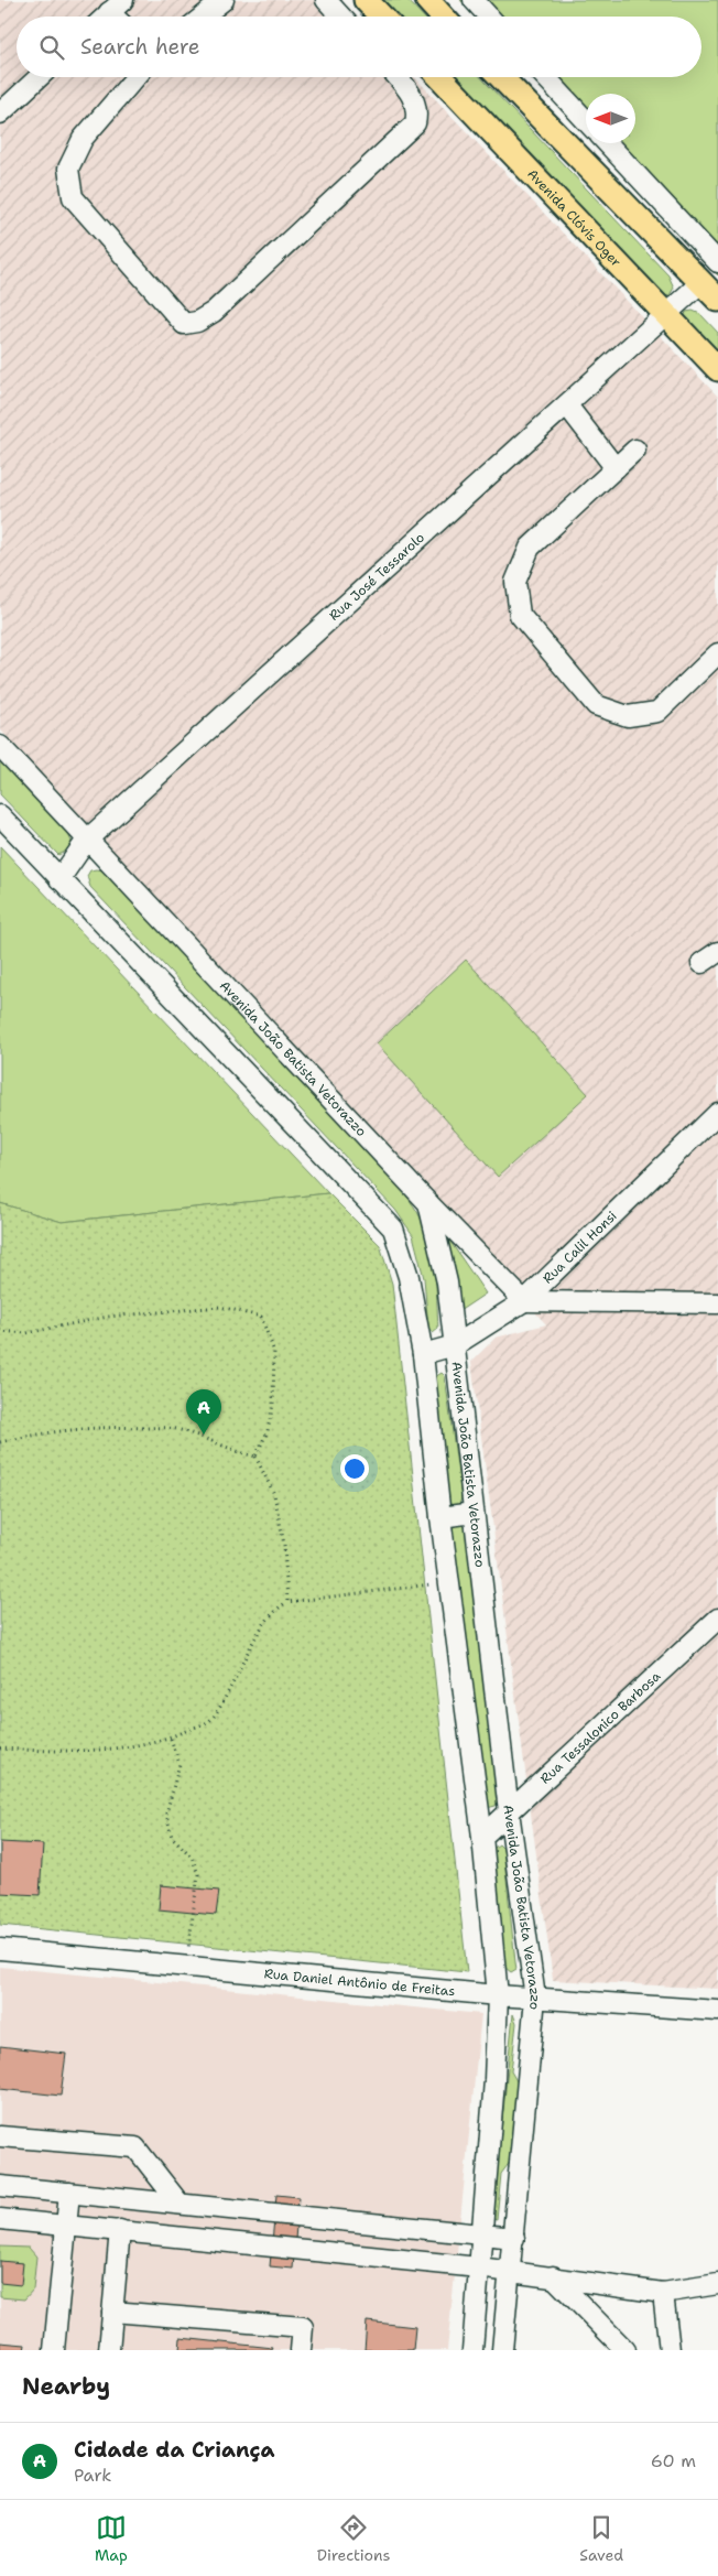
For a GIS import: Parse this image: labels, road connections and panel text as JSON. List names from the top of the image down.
{
  "streets": {
    "main road": ["Avenida Clóvis Oger"],
    "street": [
      "Rua José Tessarolo",
      "Avenida João Batista Vetorazzo",
      "Rua Calil Honsi",
      "Rua Tessalonico Barbosa",
      "Rua Daniel Antônio de Freitas"
    ]
  },
  "crossings": [
    ["Avenida Clóvis Oger", "Rua José Tessarolo"],
    ["Rua José Tessarolo", "Avenida João Batista Vetorazzo"],
    ["Avenida João Batista Vetorazzo", "Rua Calil Honsi"],
    ["Avenida João Batista Vetorazzo", "Rua Tessalonico Barbosa"],
    ["Avenida João Batista Vetorazzo", "Rua Daniel Antônio de Freitas"]
  ],
  "north": "left",
  "page": {
    "search": "Search here",
    "pins": "A",
    "heading": "Nearby",
    "list": [
      {
        "mark": "A",
        "name": "Cidade da Criança",
        "note": "Park",
        "value": "60 m"
      }
    ],
    "nav": ["Map", "Directions", "Saved"]
  }
}
